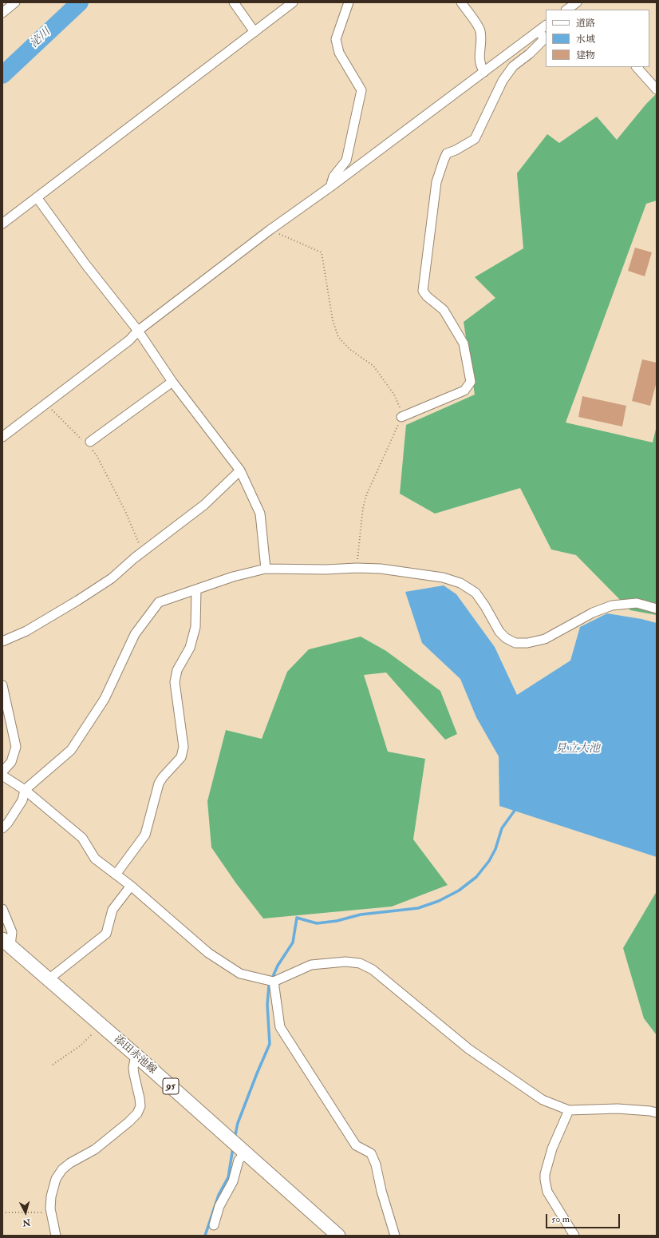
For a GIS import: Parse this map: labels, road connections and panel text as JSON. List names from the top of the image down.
{
  "streets": {
    "main road": ["添田赤池線", "95"]
  },
  "water": ["泌川", "見立大池"],
  "legend": ["道路", "水域", "建物"],
  "scale_bar": "50 m",
  "north": "bottom"
}
